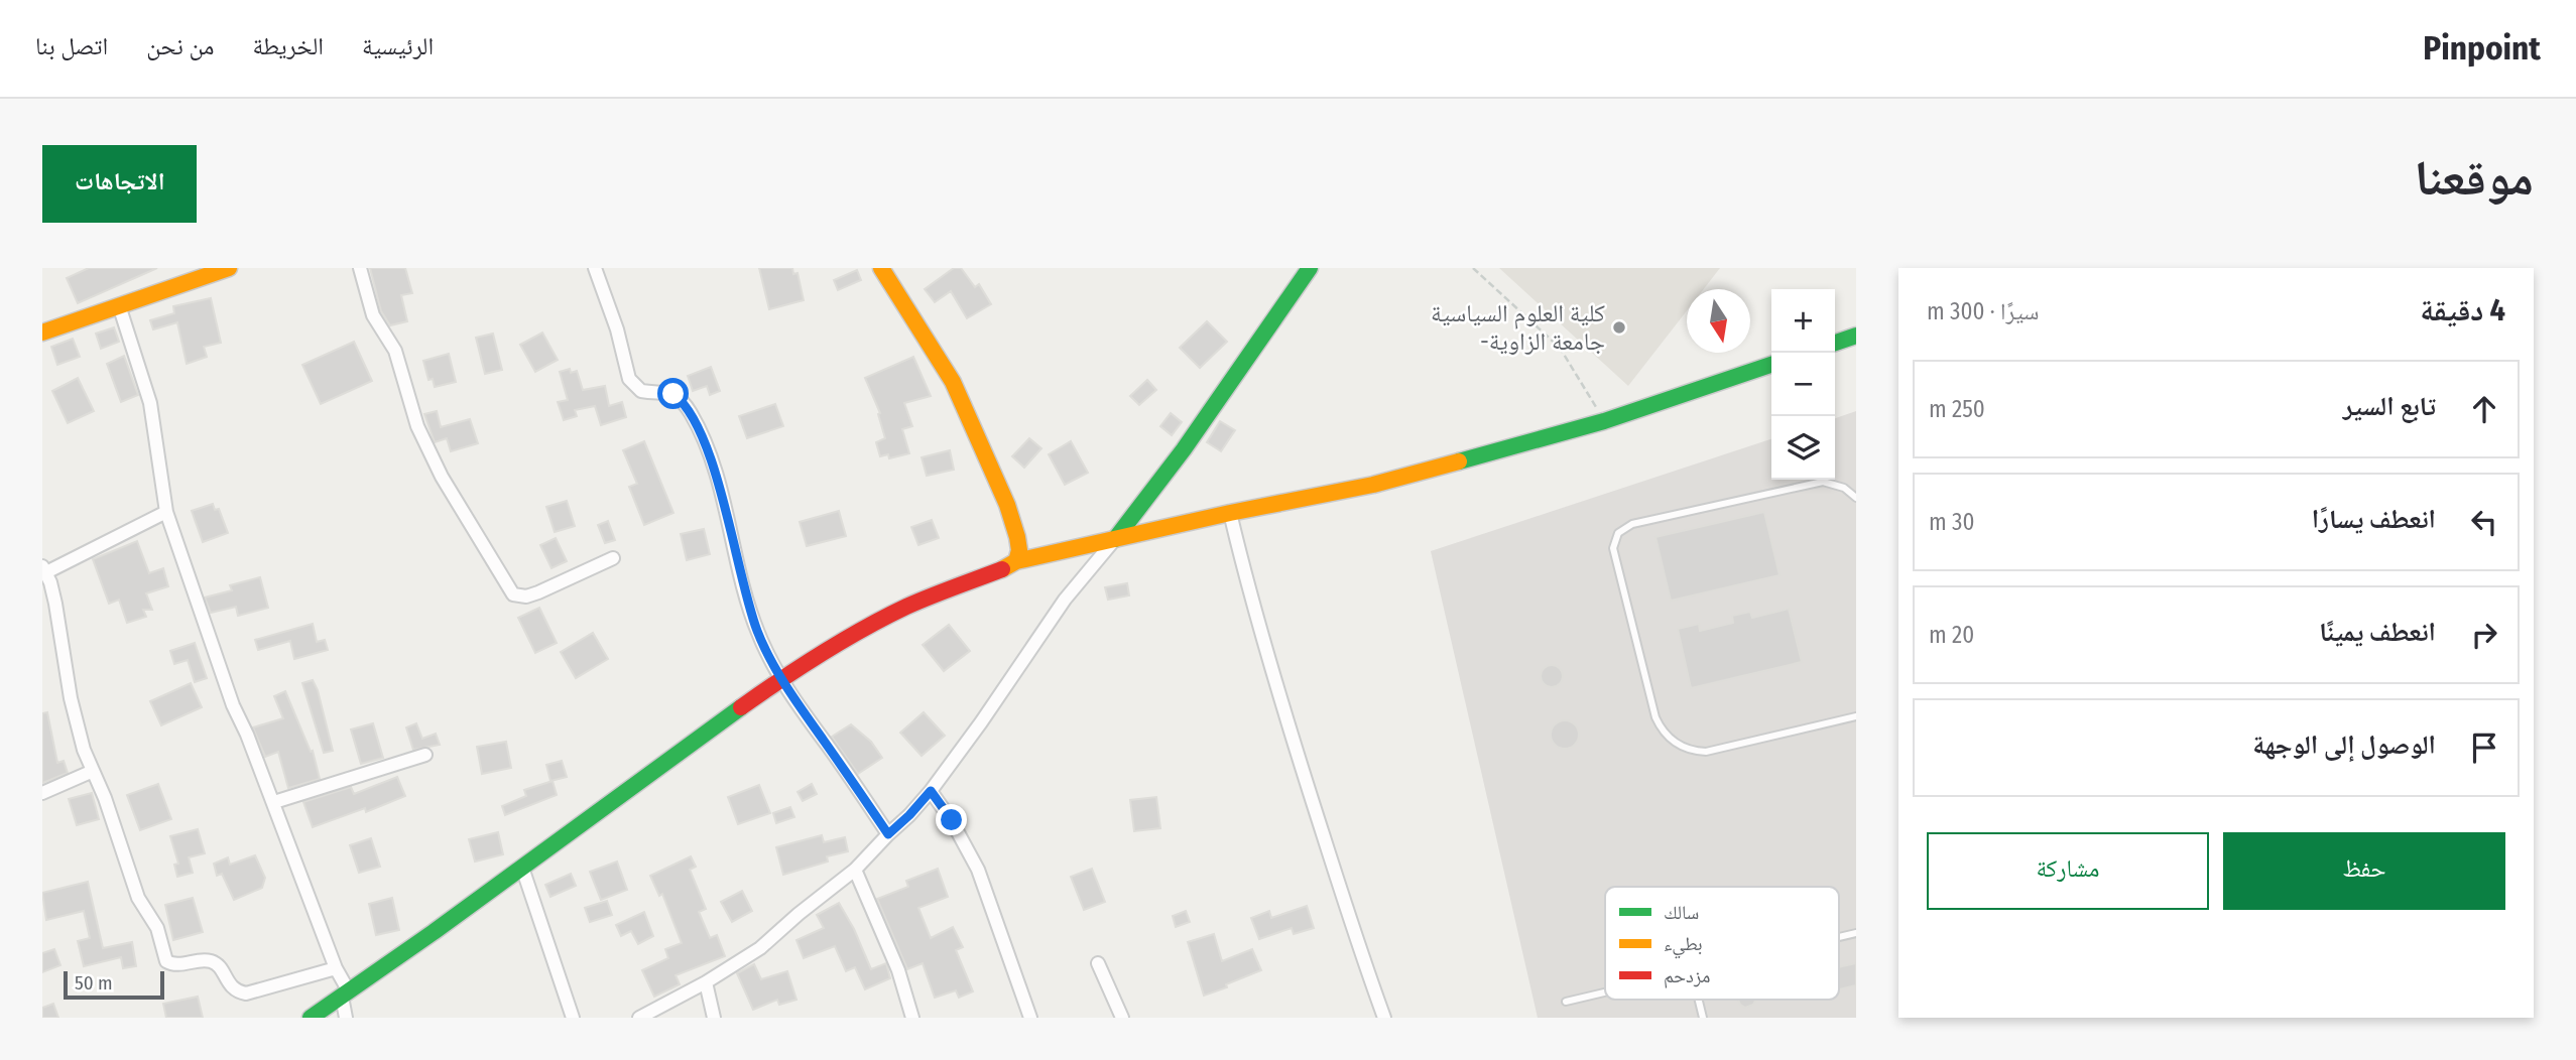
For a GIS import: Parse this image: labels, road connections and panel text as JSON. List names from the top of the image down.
{
  "places": ["كلية العلوم السياسية -جامعة الزاوية"],
  "legend": ["سالك", "بطيء", "مزدحم"],
  "scale_bar": "50 m",
  "north": "bottom",
  "page": {
    "header": "Pinpoint",
    "nav": [
      "الرئيسية",
      "الخريطة",
      "من نحن",
      "اتصل بنا"
    ],
    "title": "موقعنا",
    "buttons": [
      "الاتجاهات",
      ["حفظ", "مشاركة"]
    ],
    "heading": ["4 دقيقة", "سيرًا · 300 m"],
    "map_buttons": ["+", "−"],
    "list": [
      ["تابع السير", "250 m"],
      ["انعطف يسارًا", "30 m"],
      ["انعطف يمينًا", "20 m"],
      "الوصول إلى الوجهة"
    ],
    "scale": "50 m"
  }
}
